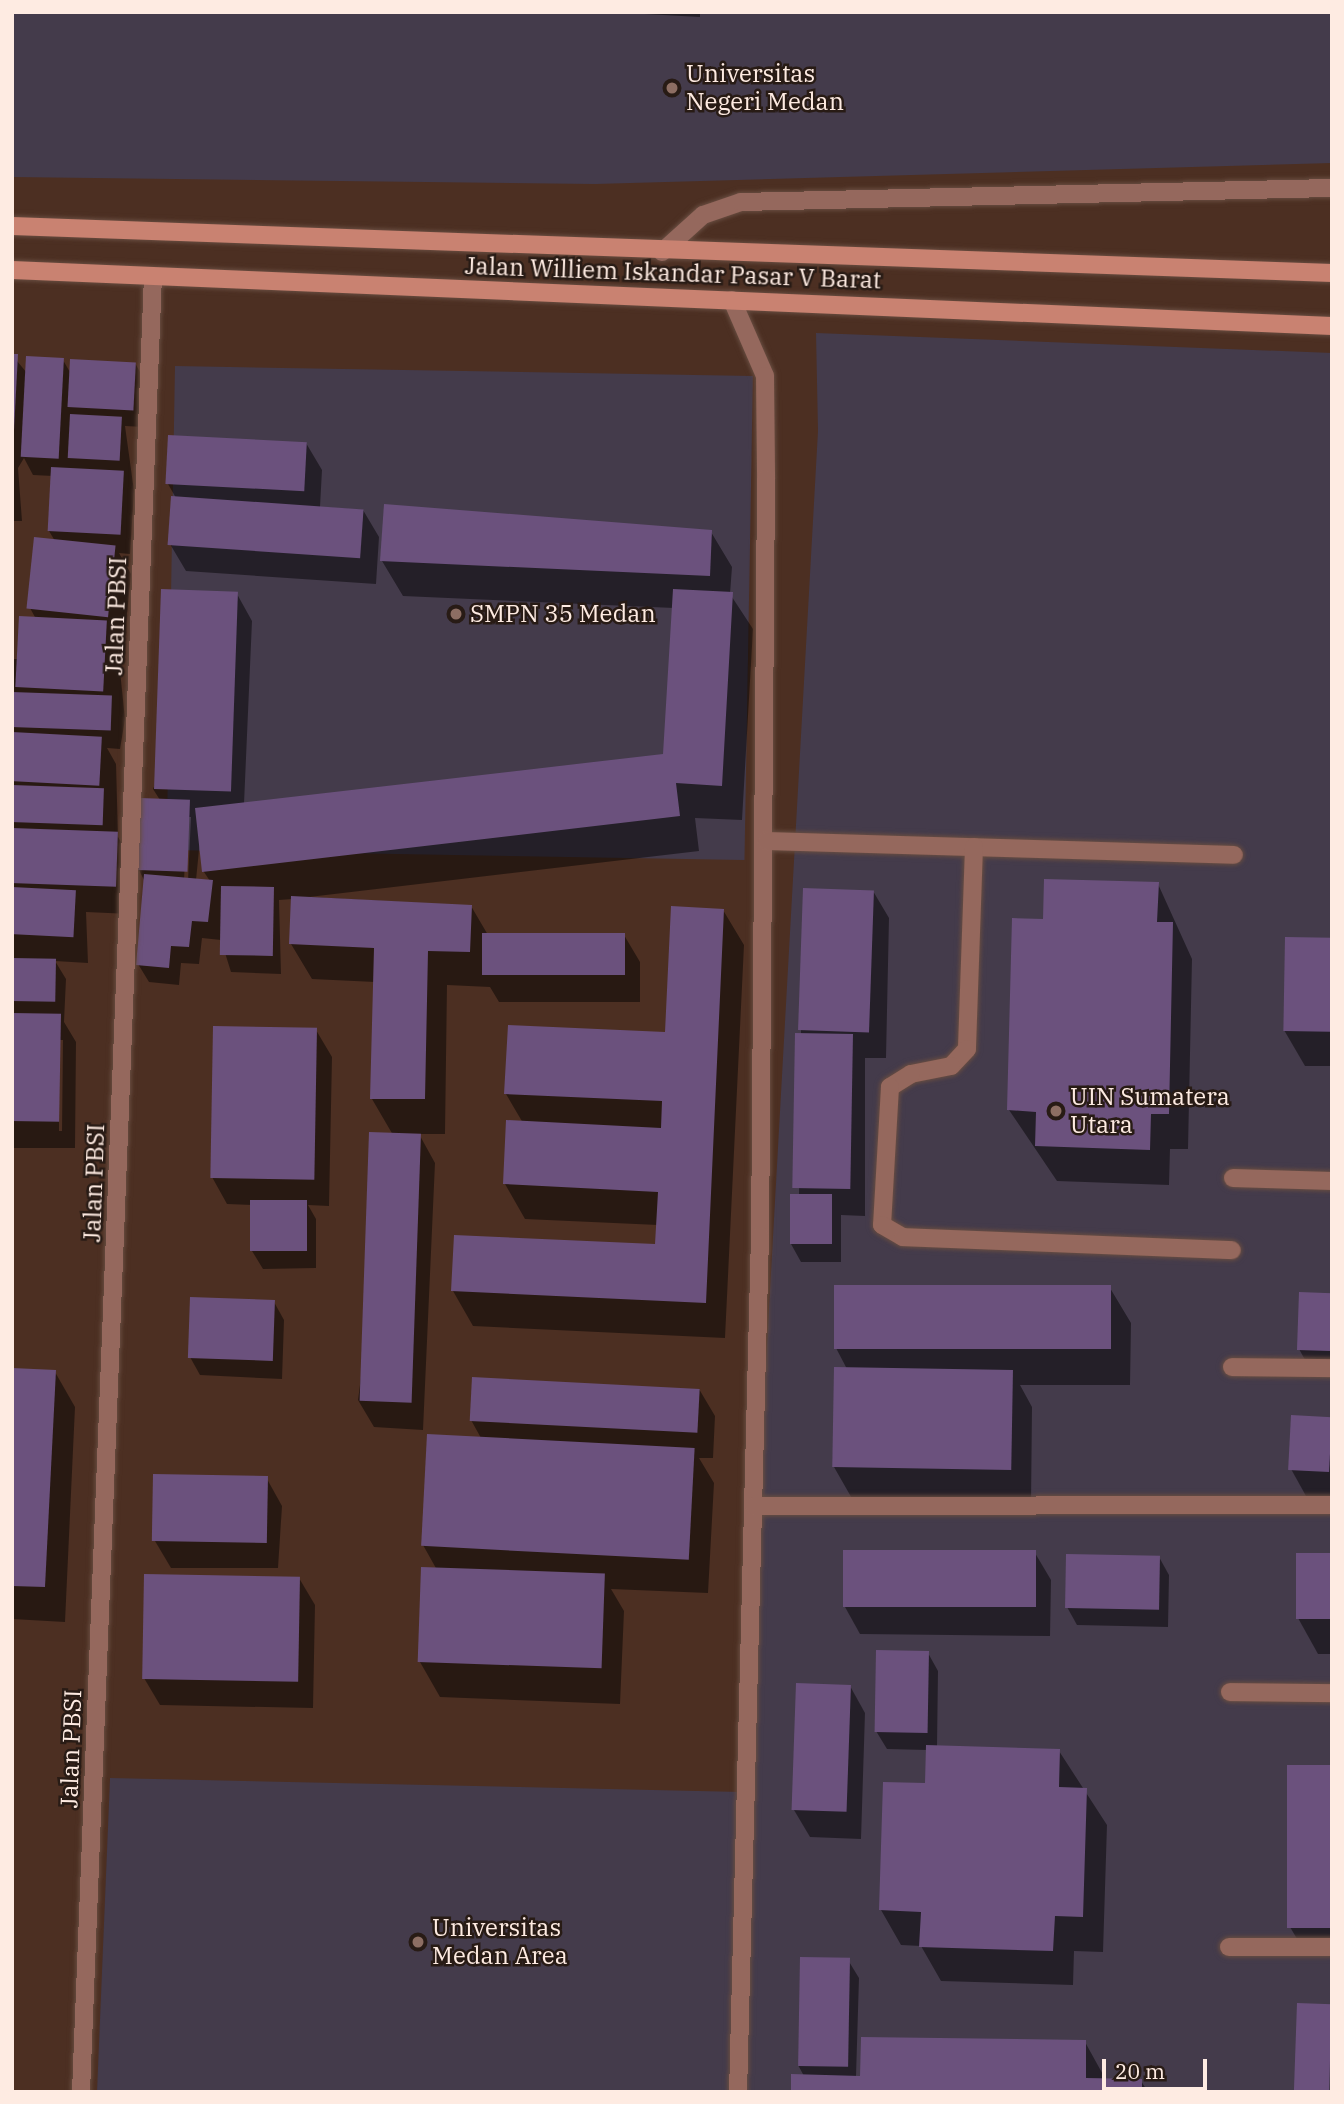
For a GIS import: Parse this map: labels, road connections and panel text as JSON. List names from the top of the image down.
{
  "streets": {
    "street": ["Jalan Williem Iskandar Pasar V Barat", "Jalan PBSI"]
  },
  "crossings": [
    ["Jalan Williem Iskandar Pasar V Barat", "Jalan PBSI"]
  ],
  "places": [
    "Universitas Negeri Medan",
    "SMPN 35 Medan",
    "UIN Sumatera Utara",
    "Universitas Medan Area"
  ],
  "scale_bar": "20 m"
}
